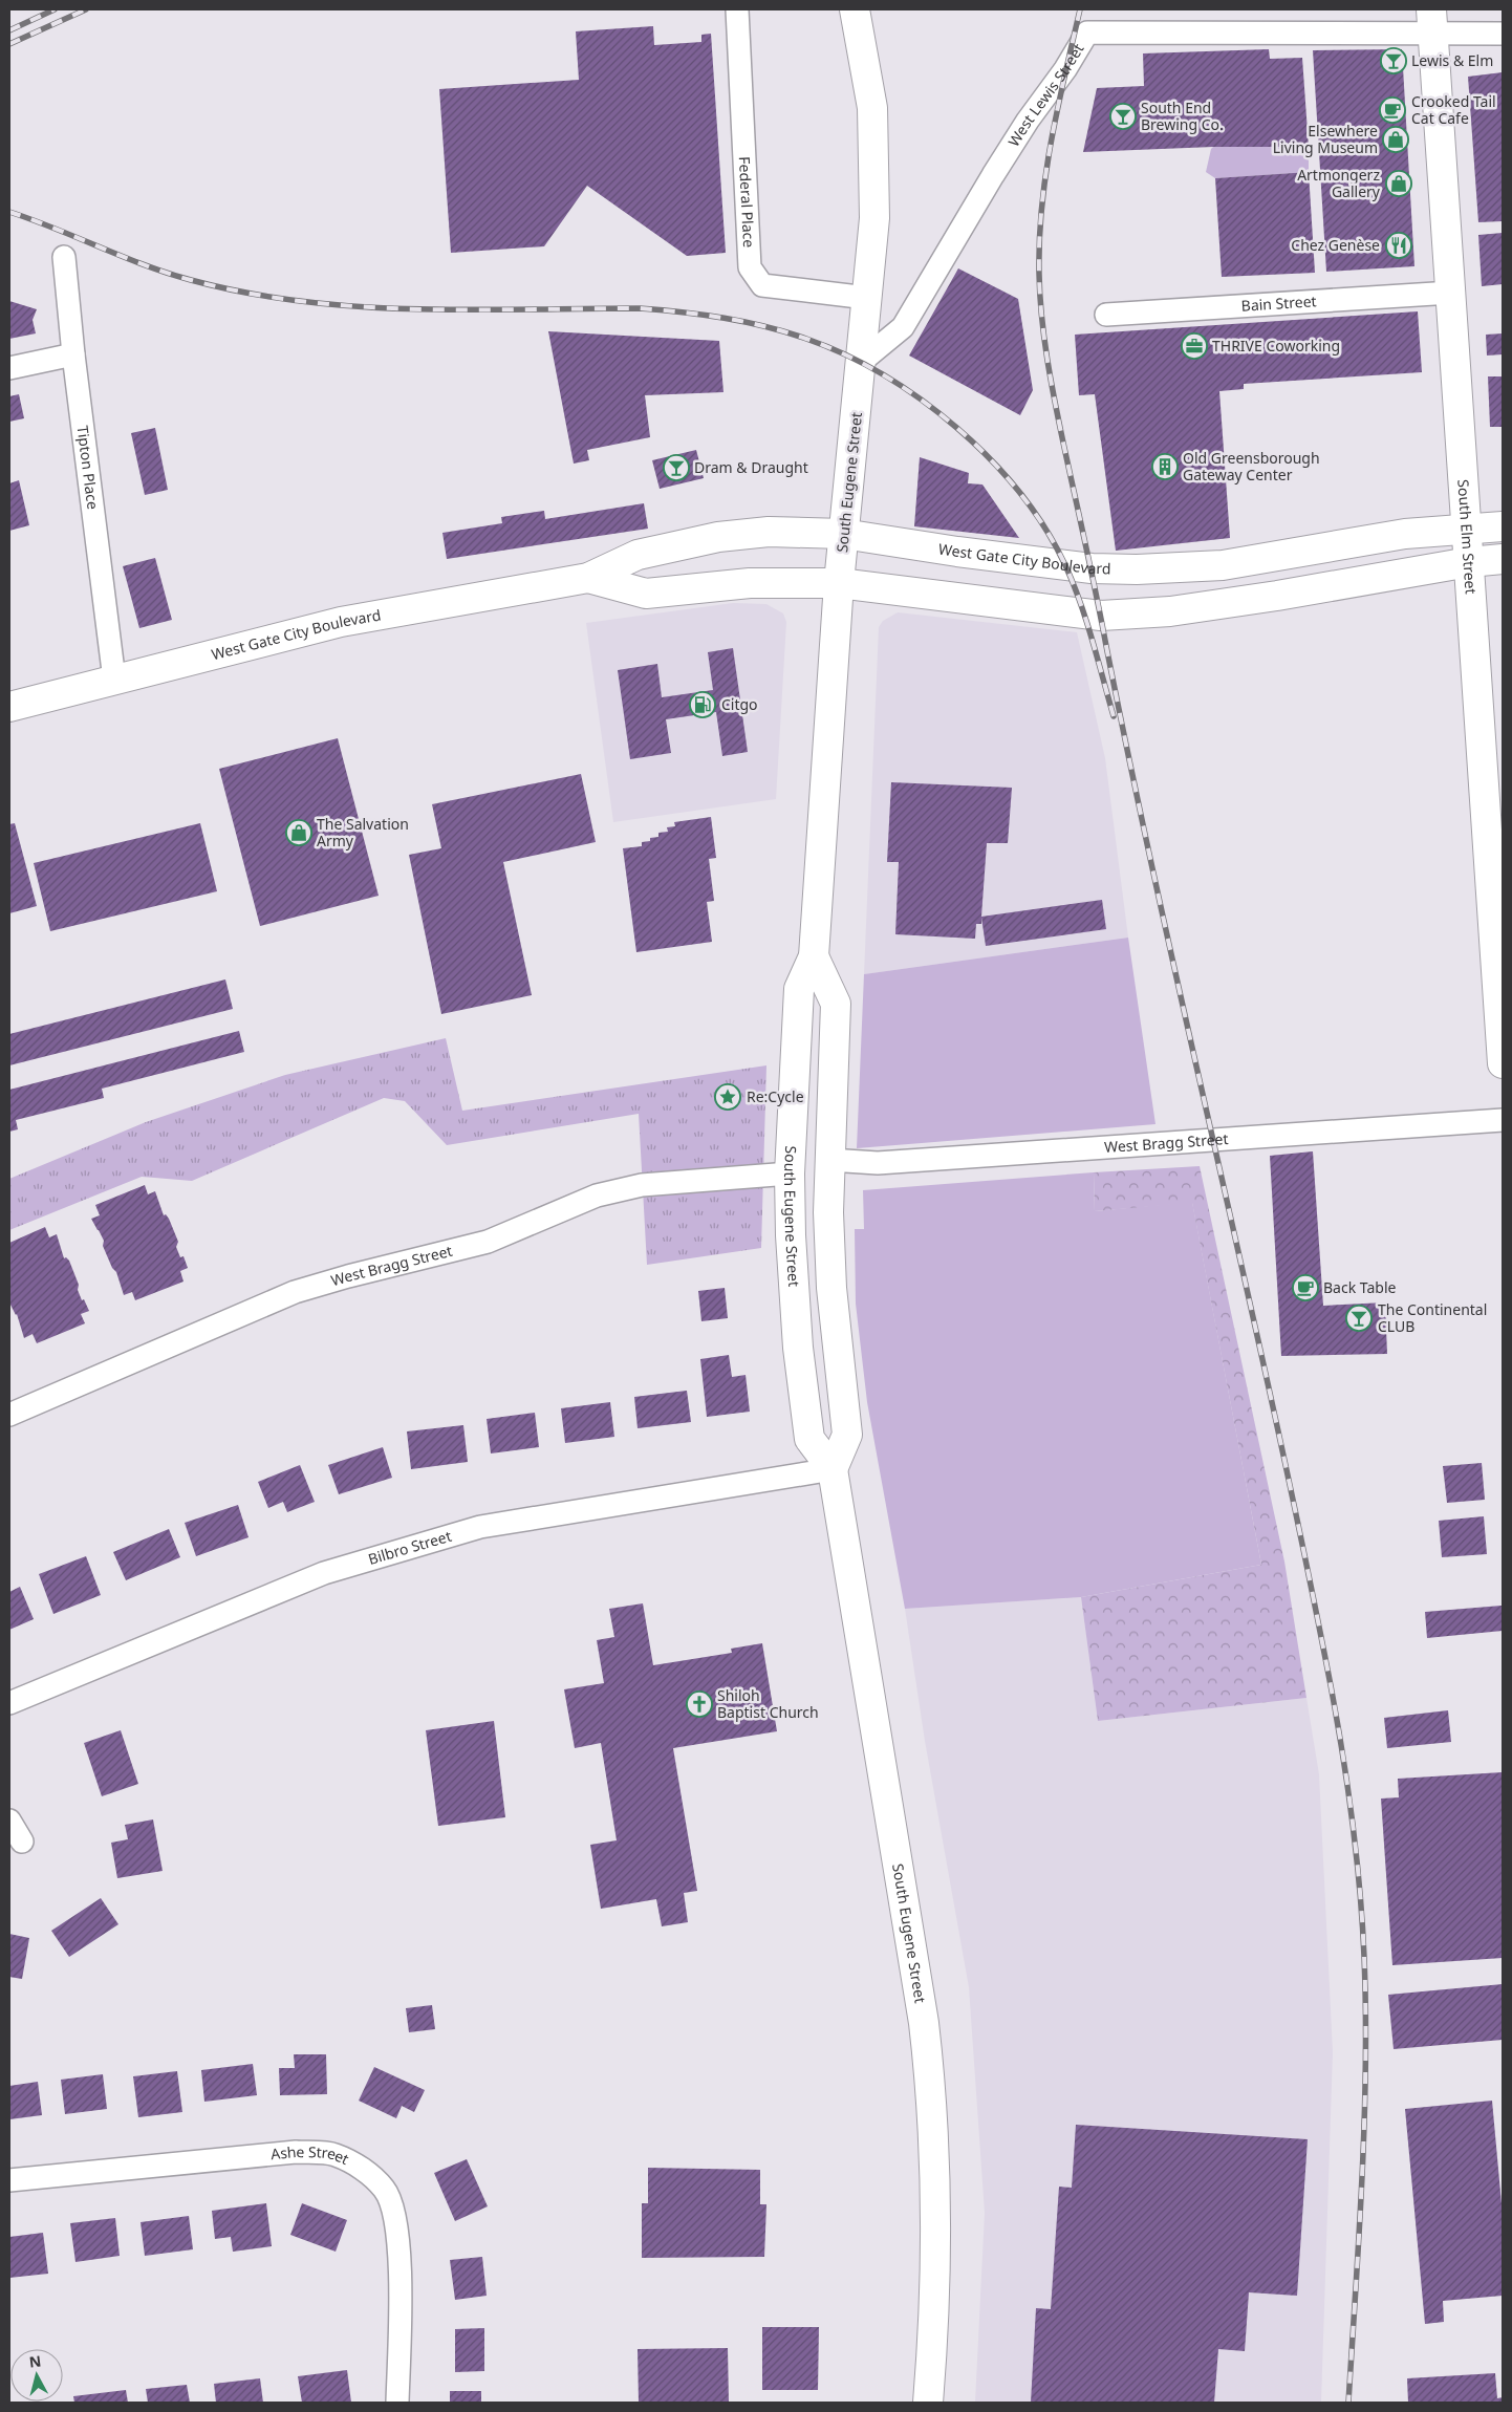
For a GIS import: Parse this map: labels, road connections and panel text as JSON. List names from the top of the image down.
{
  "streets": {
    "main road": ["South Eugene Street", "South Elm Street", "West Gate City Boulevard"],
    "street": [
      "West Lewis Street",
      "Federal Place",
      "Bain Street",
      "Tipton Place",
      "West Bragg Street",
      "Bilbro Street",
      "Ashe Street"
    ]
  },
  "crossings": [
    ["West Lewis Street", "South Eugene Street"],
    ["West Lewis Street", "South Elm Street"],
    ["Federal Place", "South Eugene Street"],
    ["Bain Street", "South Elm Street"],
    ["Tipton Place", "West Gate City Boulevard"],
    ["South Eugene Street", "West Gate City Boulevard"],
    ["South Eugene Street", "West Bragg Street"],
    ["South Eugene Street", "Bilbro Street"],
    ["South Elm Street", "West Gate City Boulevard"]
  ],
  "places": {
    "bar": [
      "Lewis & Elm",
      "South End Brewing Co.",
      "Dram & Draught",
      "The Continental CLUB"
    ],
    "cafe": ["Crooked Tail Cat Cafe", "Back Table"],
    "shop": ["Elsewhere Living Museum", "Artmongerz Gallery", "The Salvation Army"],
    "restaurant": ["Chez Genèse"],
    "office": ["THRIVE Coworking"],
    "building": ["Old Greensborough Gateway Center"],
    "fuel station": ["Citgo"],
    "place": ["Re:Cycle"],
    "church": ["Shiloh Baptist Church"]
  },
  "north": "top"
}
